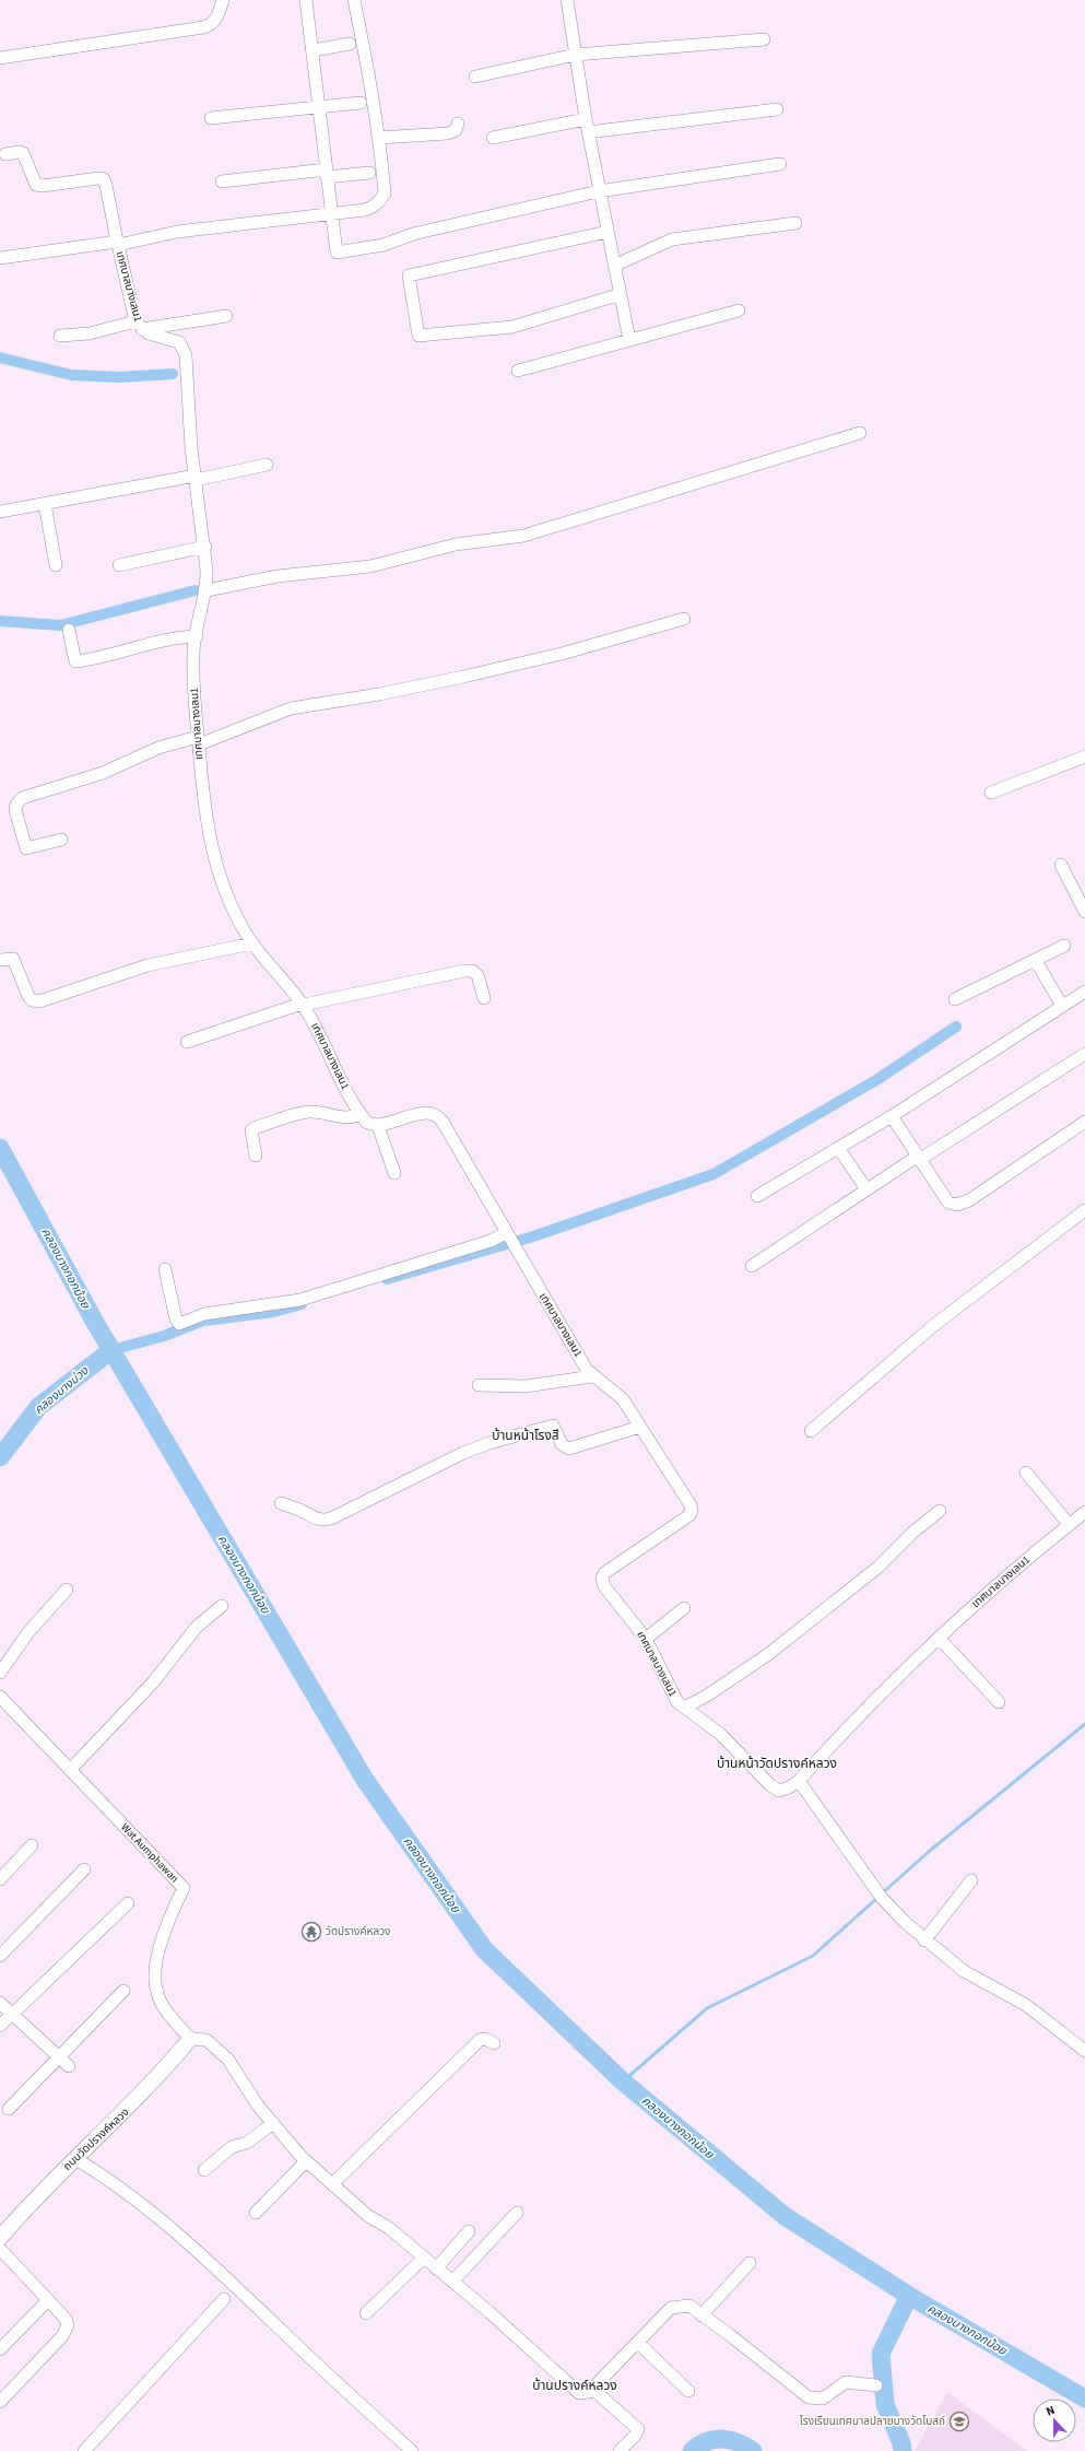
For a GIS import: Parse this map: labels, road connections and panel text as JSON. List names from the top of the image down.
{
  "streets": {
    "street": ["เทศบาลบางเลน1", "Wat Aumphawan", "ถนนวัดปรางค์หลวง"]
  },
  "crossings": [
    ["Wat Aumphawan", "ถนนวัดปรางค์หลวง"]
  ],
  "districts": ["บ้านหน้าโรงสี", "บ้านหน้าวัดปรางค์หลวง", "บ้านปรางค์หลวง"],
  "water": ["คลองบางกอกน้อย", "คลองบางม่วง"],
  "places": {
    "temple": ["วัดปรางค์หลวง"],
    "school or university": ["โรงเรียนเทศบาลปลายบางวัดโบสถ์"]
  },
  "north": "top"
}
